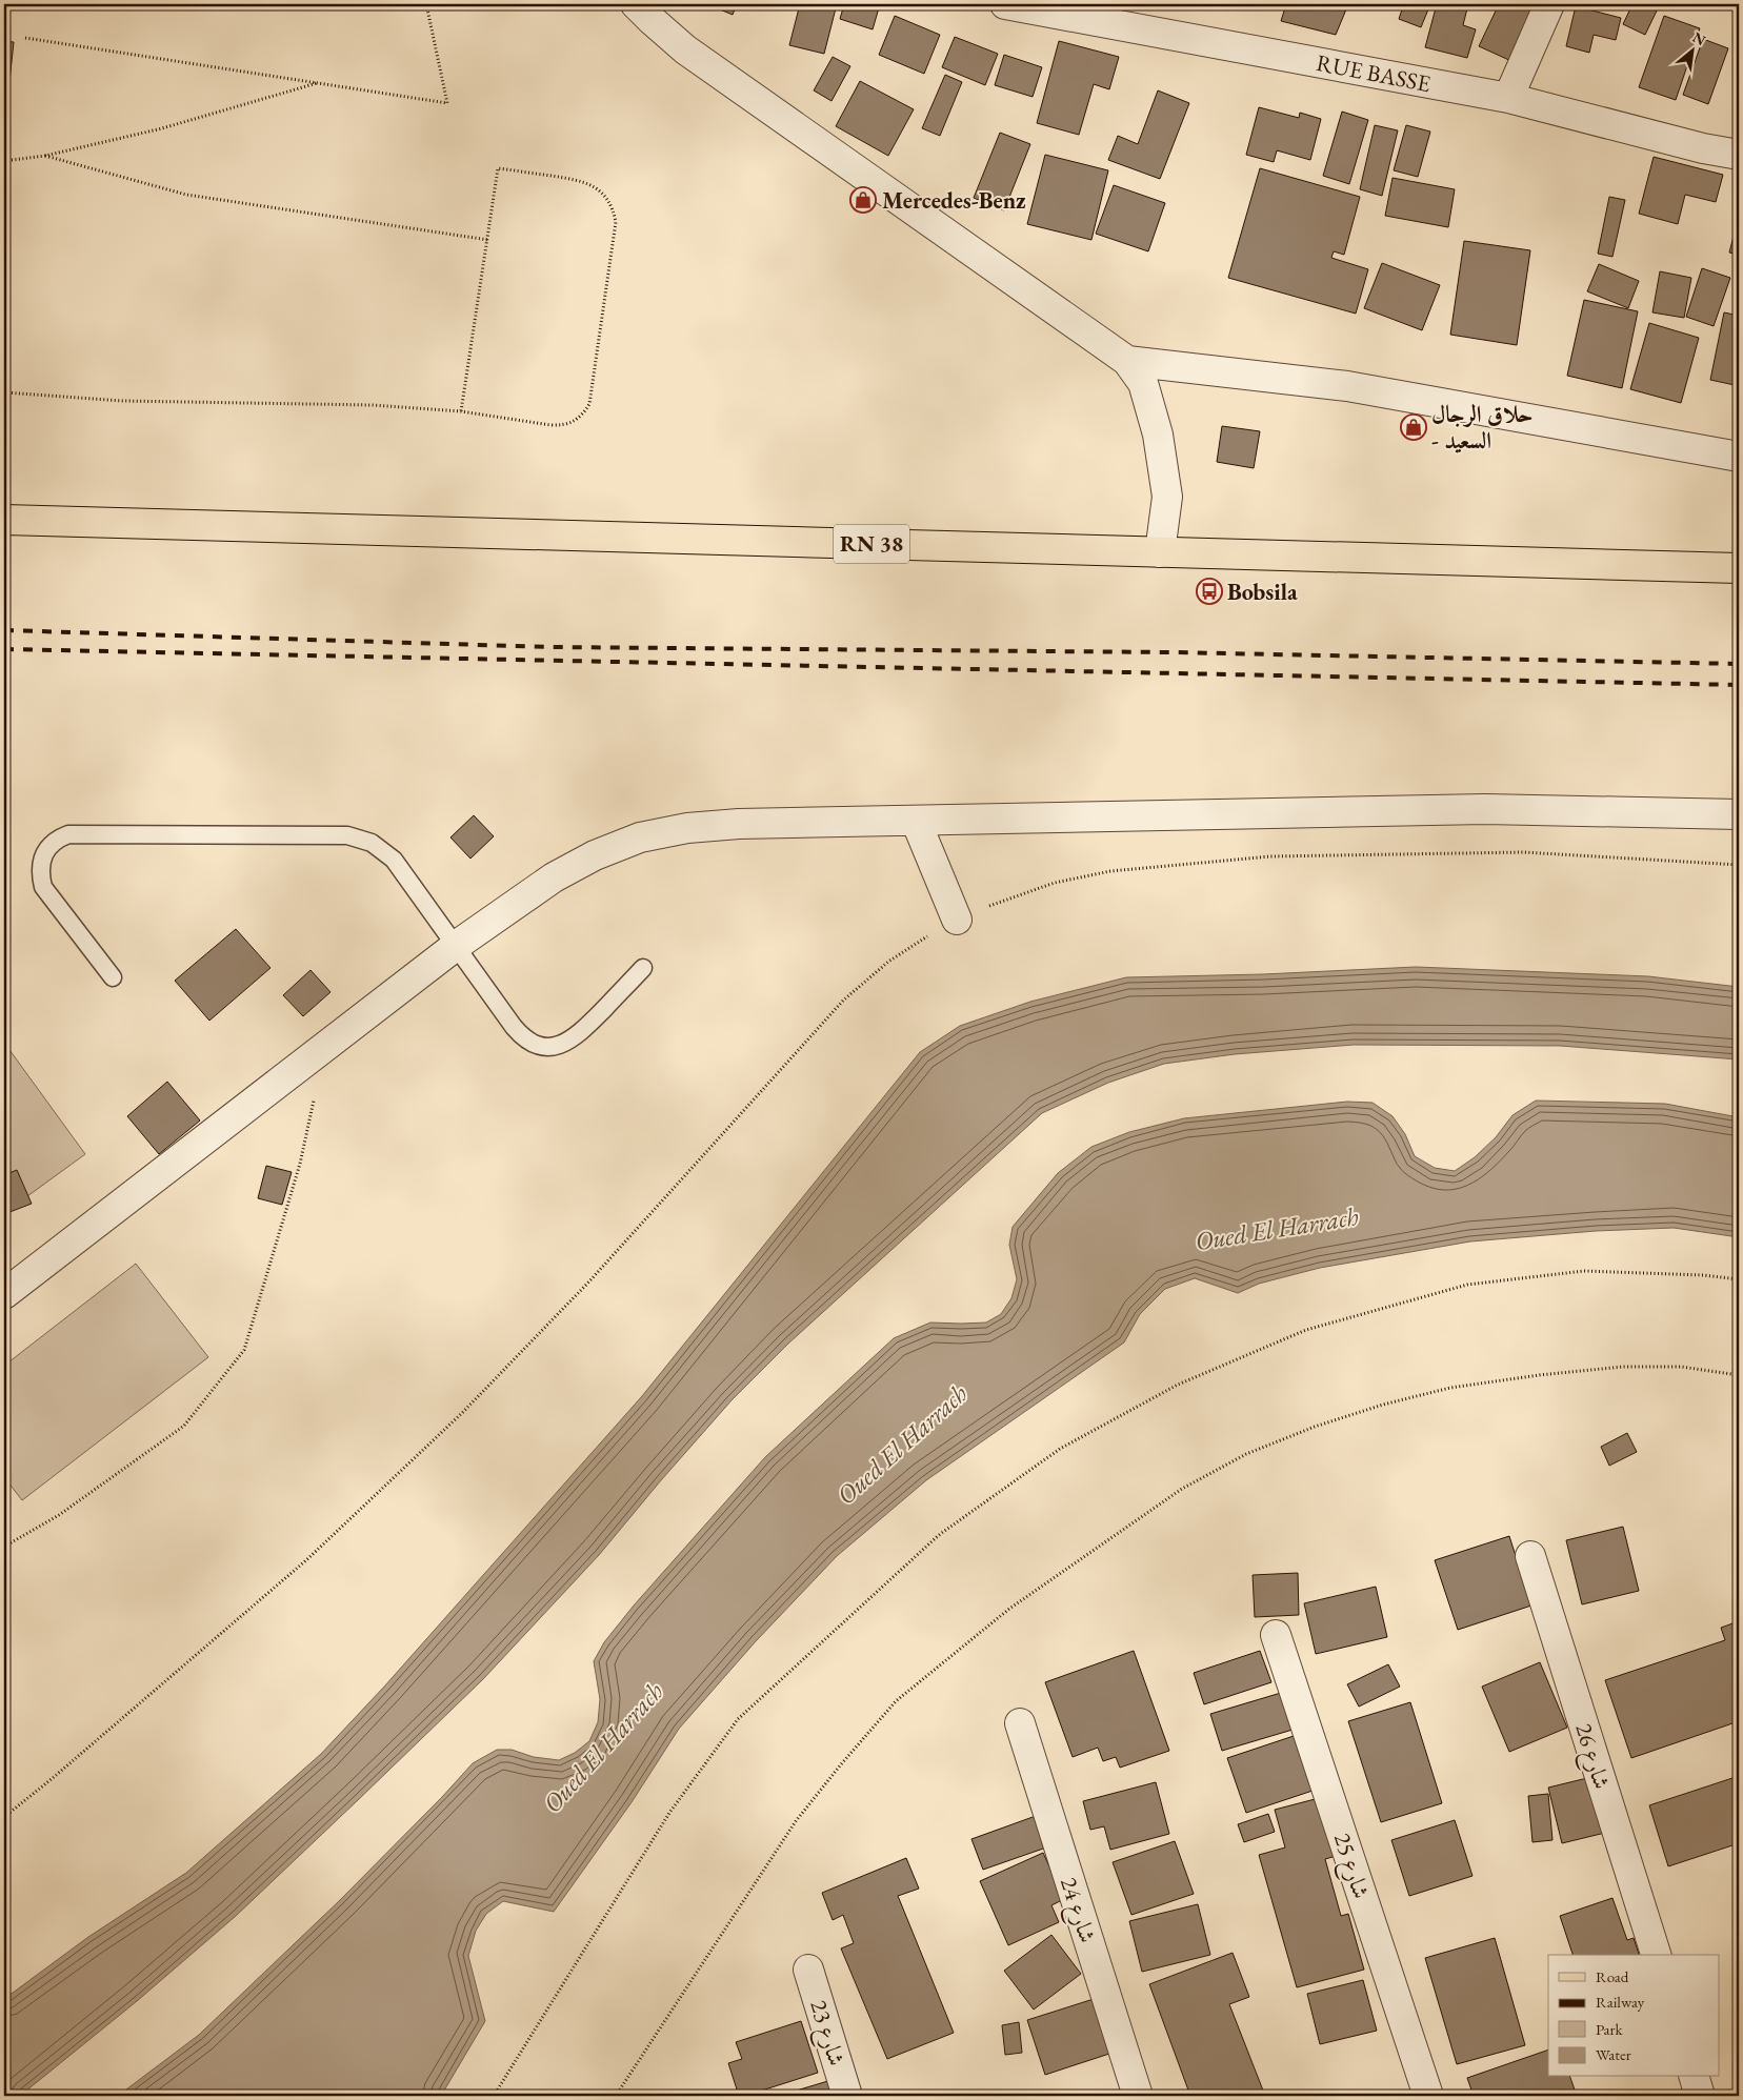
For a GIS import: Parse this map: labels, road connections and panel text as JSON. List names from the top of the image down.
{
  "streets": {
    "main road": ["RN 38"],
    "street": [
      "RUE BASSE",
      "شارع 26",
      "شارع 25",
      "شارع 24",
      "شارع 23"
    ]
  },
  "water": ["Oued El Harrach"],
  "places": {
    "shop": ["Mercedes-Benz", "حلاق الرجال - السعيد"],
    "bus stop": ["Bobsila"]
  },
  "legend": [
    "Road",
    "Railway",
    "Park",
    "Water"
  ],
  "north": "top right"
}
